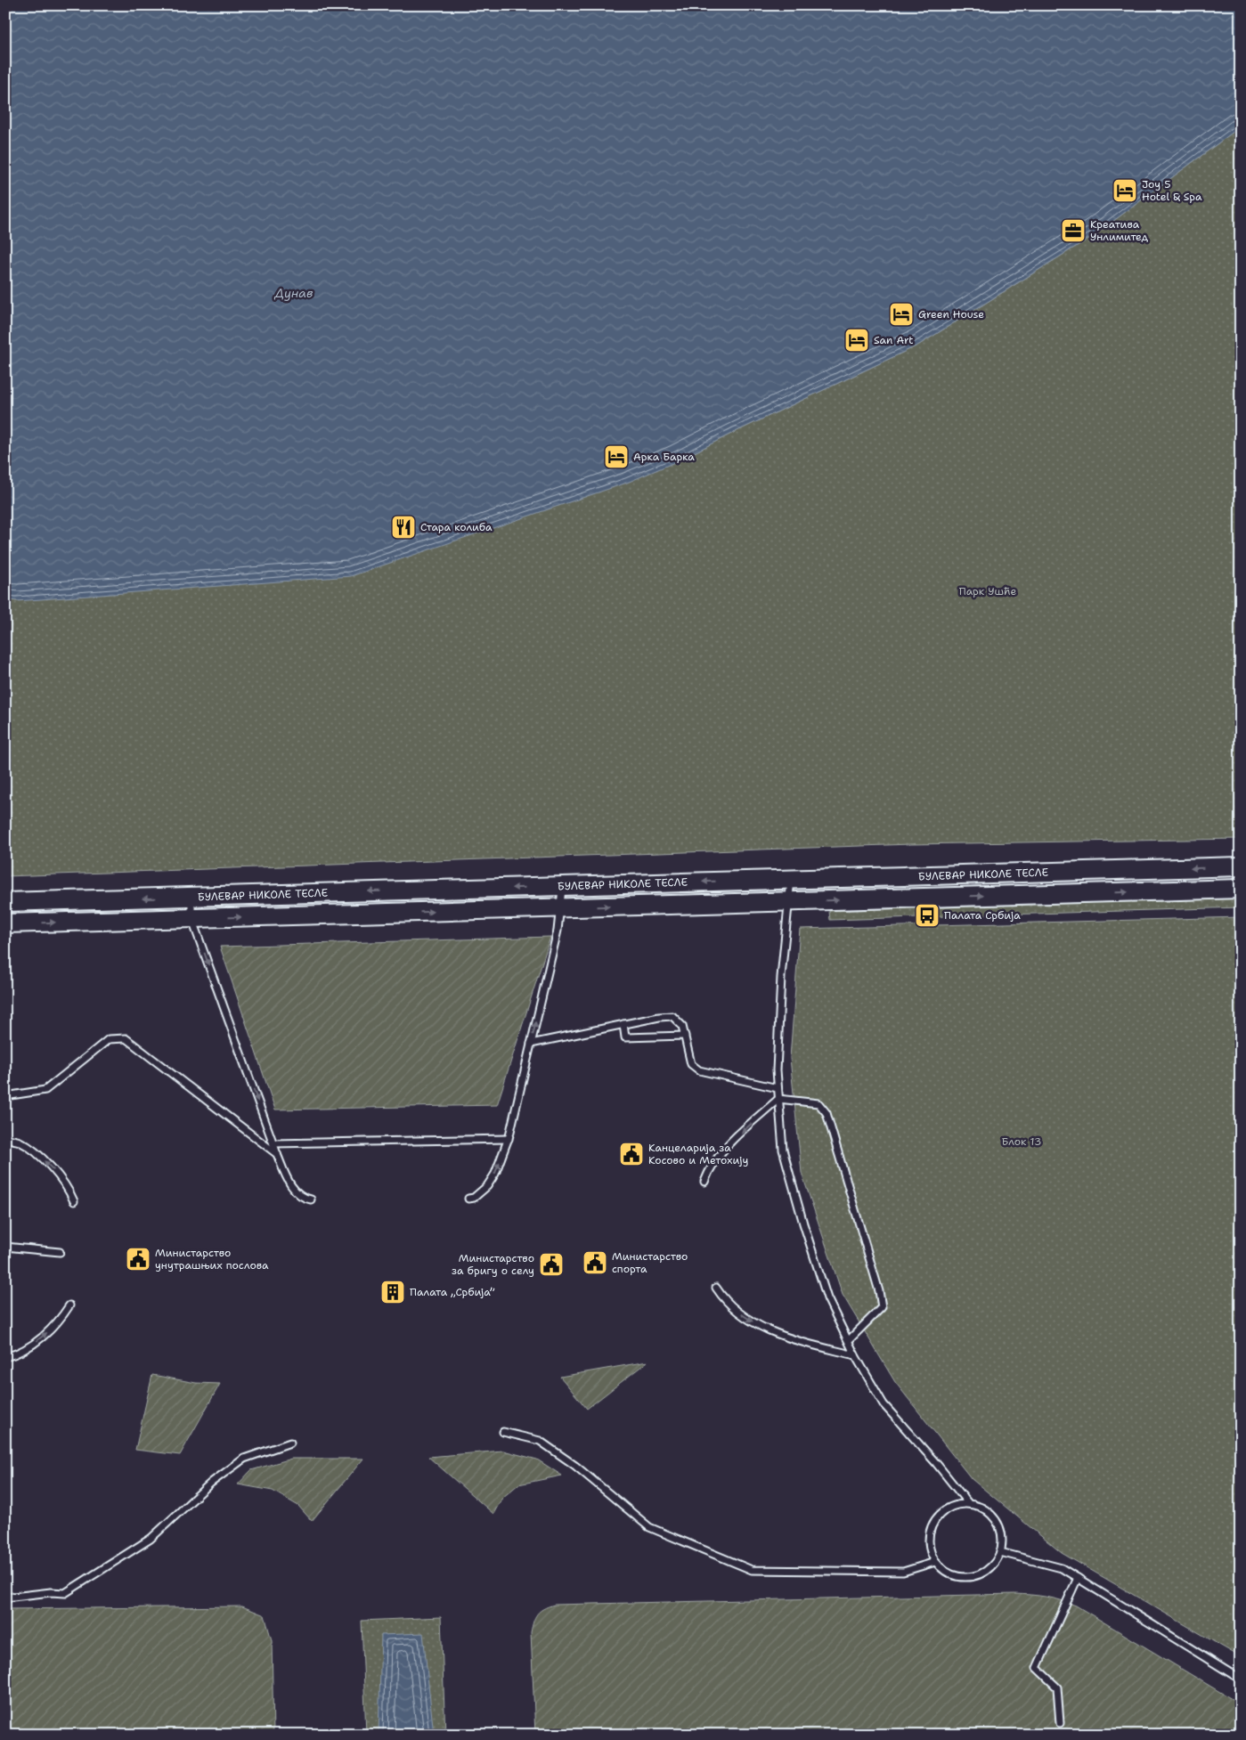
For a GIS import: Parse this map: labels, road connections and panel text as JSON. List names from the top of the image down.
{
  "streets": {
    "main road": ["БУЛЕВАР НИКОЛЕ ТЕСЛЕ"]
  },
  "water": ["Дунав"],
  "parks": ["Парк Ушће", "Блок 13"],
  "places": {
    "hotel": [
      "Joy 5 Hotel & Spa",
      "Green House",
      "San Art",
      "Арка Барка"
    ],
    "office": ["Креатива Унлимитед"],
    "restaurant": ["Стара колиба"],
    "bus stop": ["Палата Србија"],
    "public building": [
      "Канцеларија за Косово и Метохију",
      "Министарство унутрашњих послова",
      "Министарство спорта",
      "Министарство за бригу о селу"
    ],
    "building": ["Палата „Србија”"]
  }
}
